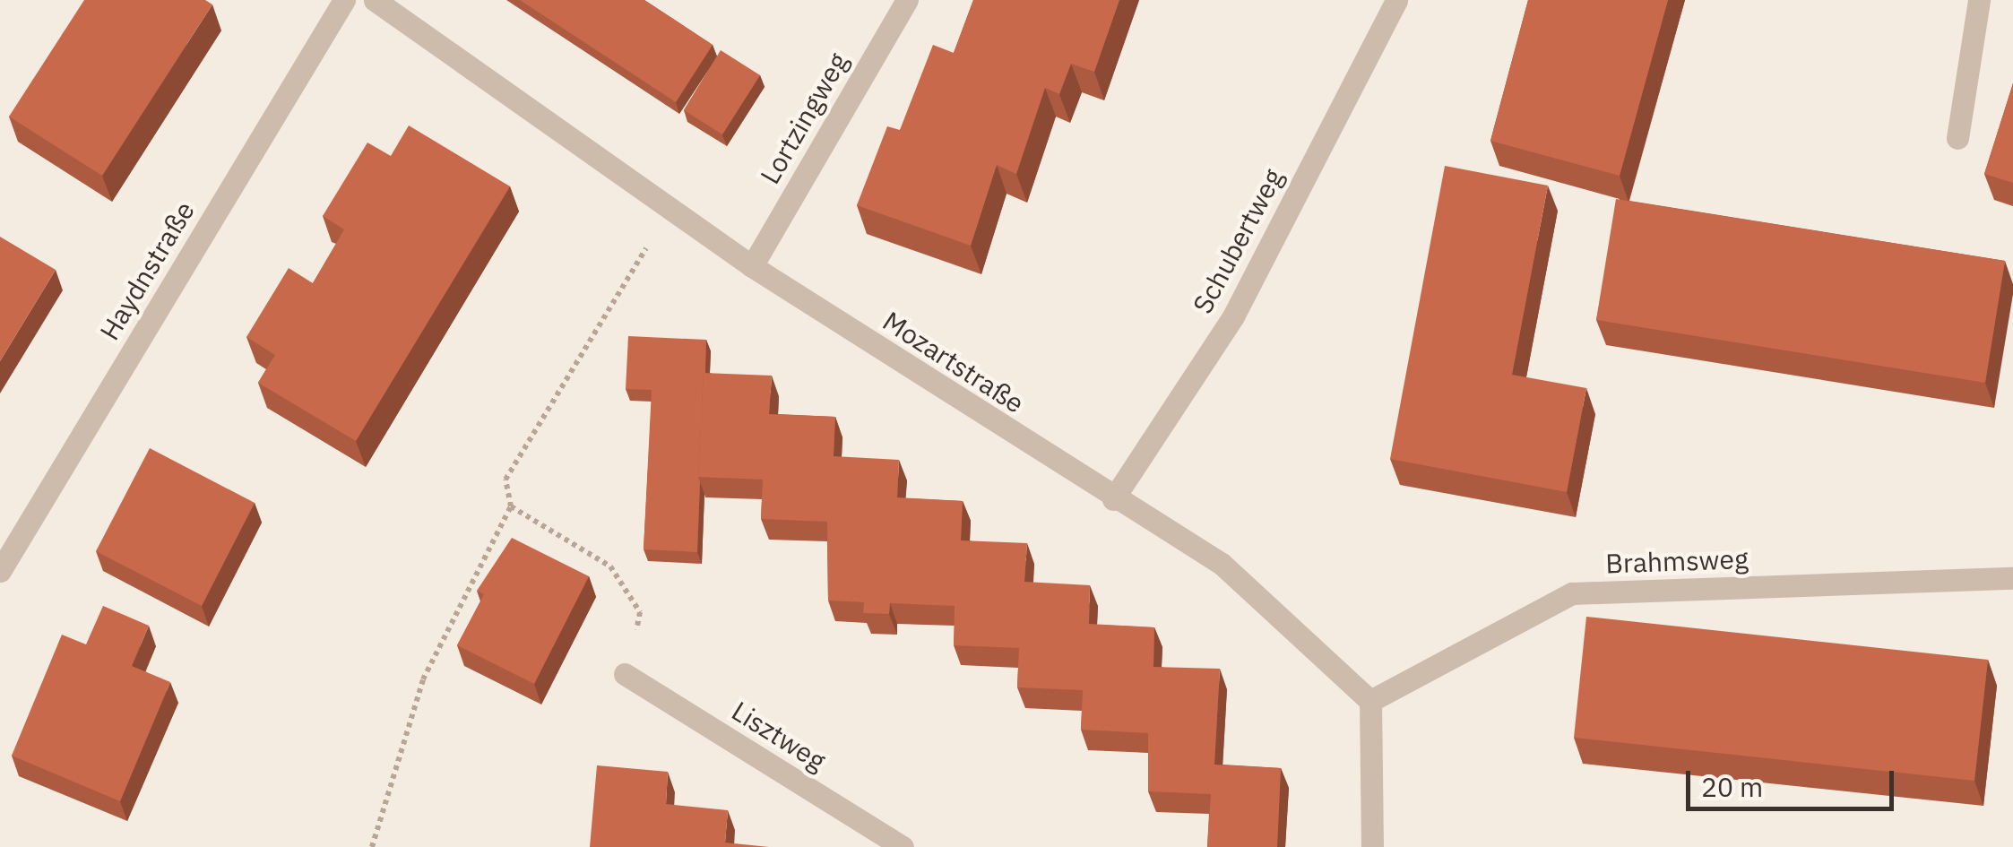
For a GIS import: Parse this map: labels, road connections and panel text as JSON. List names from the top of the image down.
{
  "streets": {
    "street": [
      "Lortzingweg",
      "Schubertweg",
      "Haydnstraße",
      "Mozartstraße",
      "Brahmsweg",
      "Lisztweg"
    ]
  },
  "crossings": [
    ["Lortzingweg", "Mozartstraße"],
    ["Schubertweg", "Mozartstraße"],
    ["Mozartstraße", "Brahmsweg"]
  ],
  "scale_bar": "20 m"
}
